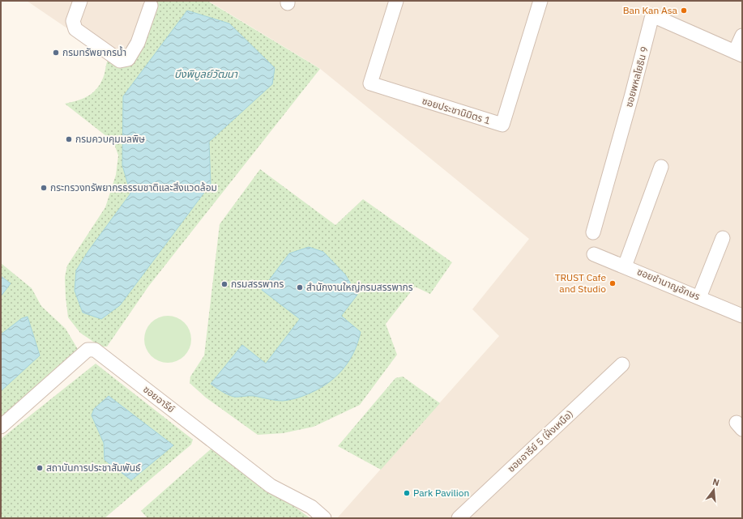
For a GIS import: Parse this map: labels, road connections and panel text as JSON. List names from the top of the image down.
{
  "streets": {
    "street": [
      "ซอยพหลโยธิน 9",
      "ซอยประชานิมิตร 1",
      "ซอยชำนาญอักษร",
      "ซอยอารีย์",
      "ซอยอารีย์ 5 (ฝั่งเหนือ)"
    ]
  },
  "water": ["บึงพิบูลย์วัฒนา"],
  "places": [
    "Ban Kan Asa",
    "กรมทรัพยากรน้ำ",
    "กรมควบคุมมลพิษ",
    "กระทรวงทรัพยากรธรรมชาติและสิ่งแวดล้อม",
    "TRUST Cafe and Studio",
    "กรมสรรพากร",
    "สำนักงานใหญ่กรมสรรพากร",
    "สถาบันการประชาสัมพันธ์",
    "Park Pavilion"
  ],
  "north": "top"
}
